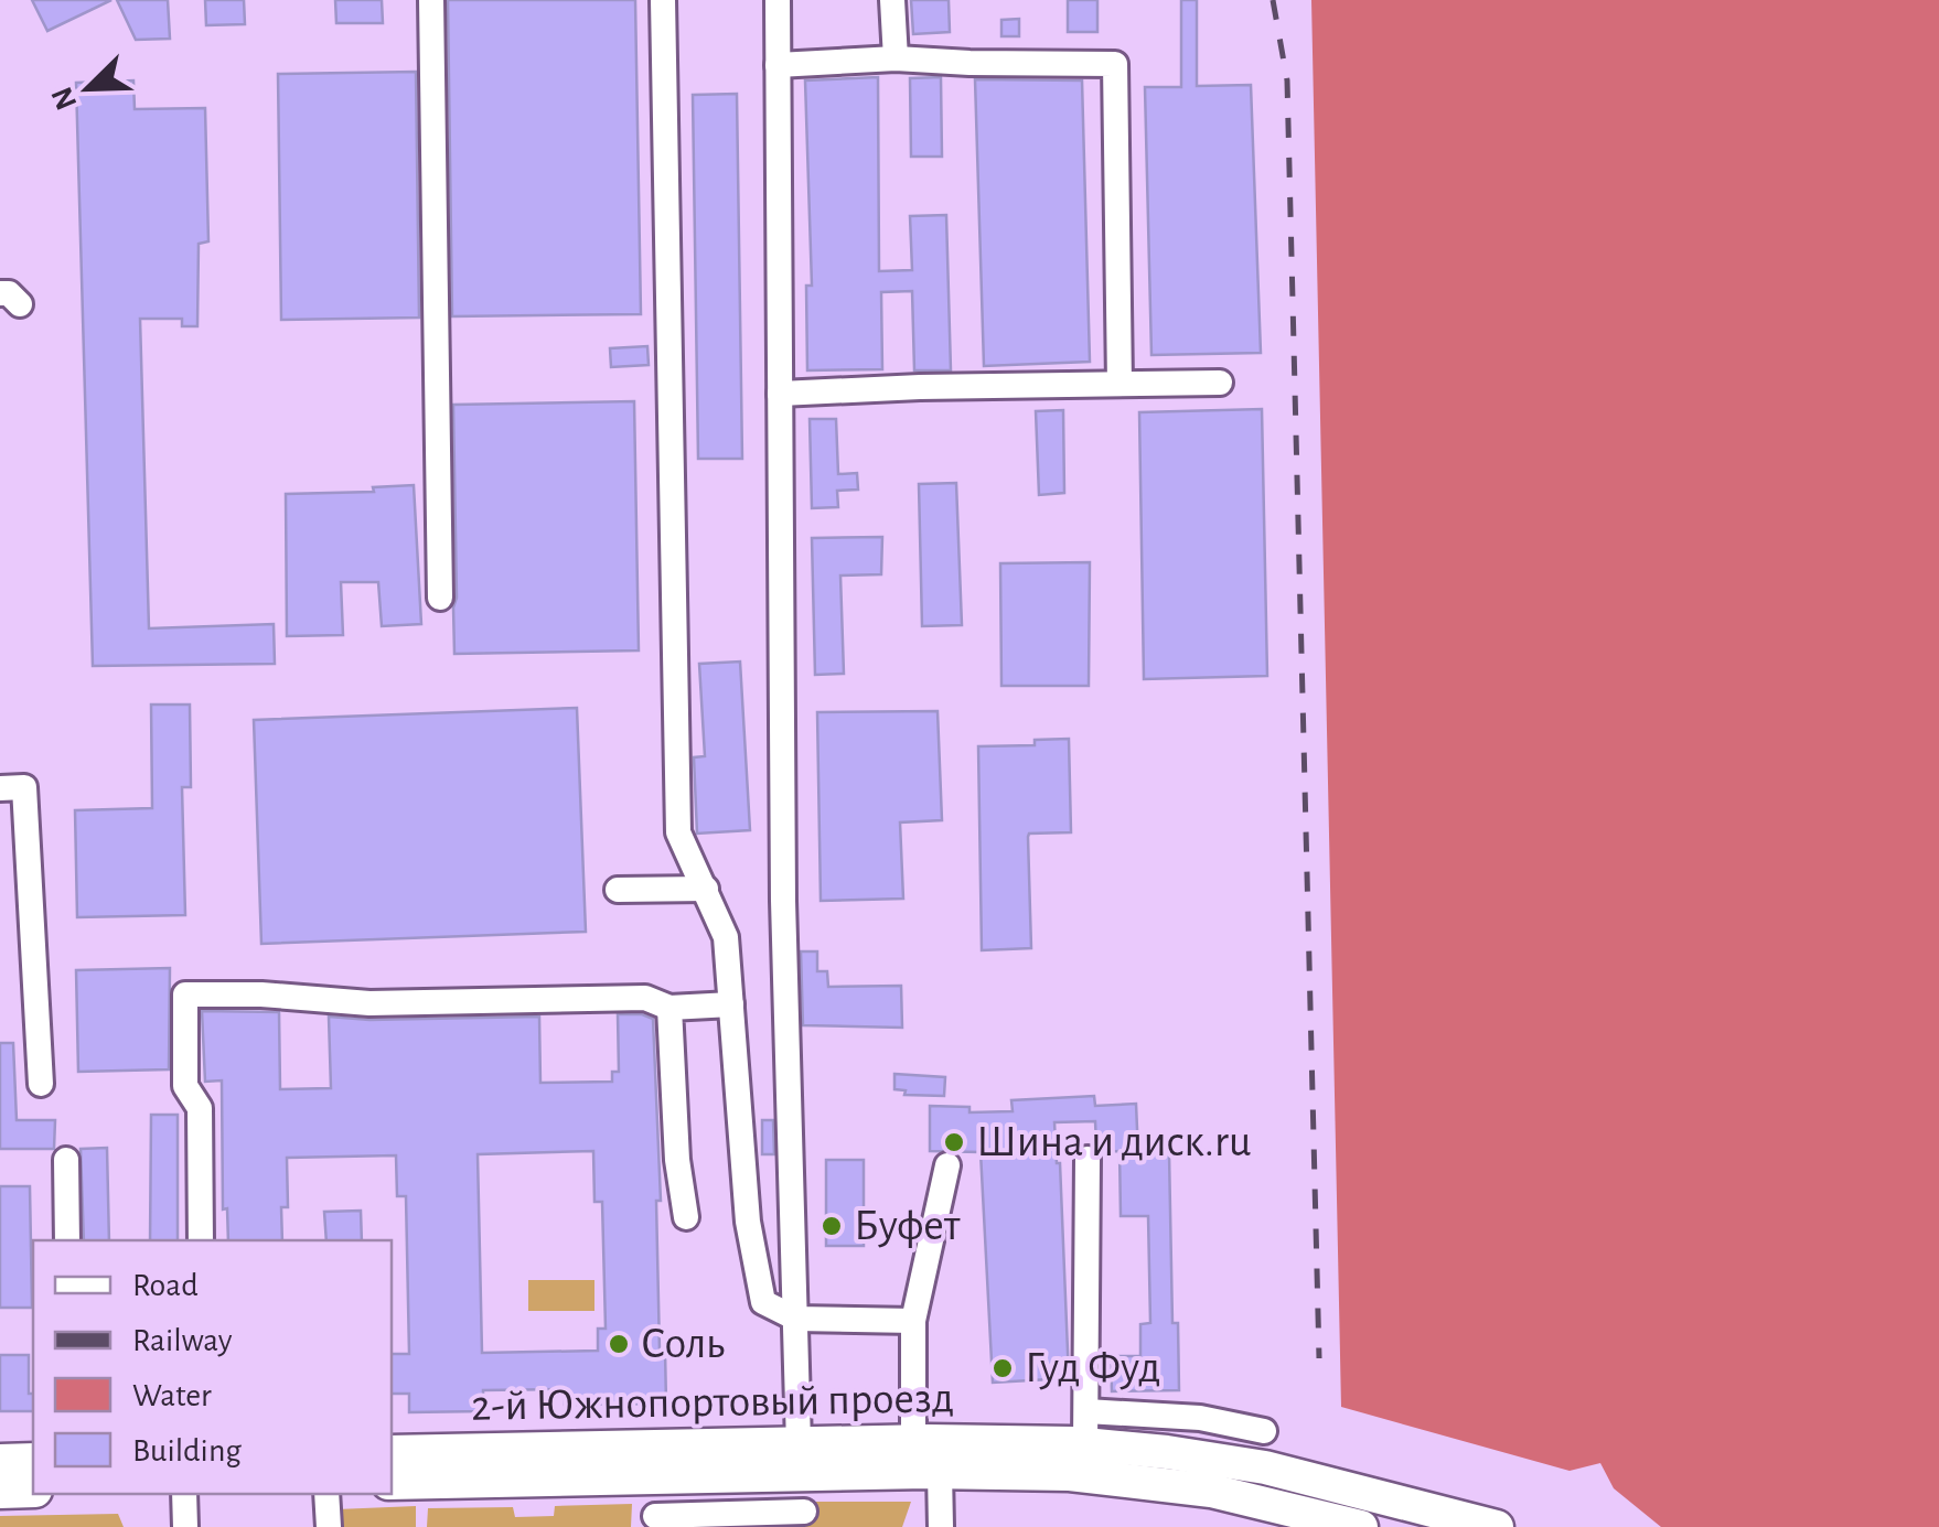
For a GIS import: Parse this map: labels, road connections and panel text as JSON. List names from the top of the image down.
{
  "streets": {
    "main road": ["2-й Южнопортовый проезд"]
  },
  "places": [
    "Шина и диск.ru",
    "Буфет",
    "Соль",
    "Гуд Фуд"
  ],
  "legend": [
    "Road",
    "Railway",
    "Water",
    "Building"
  ],
  "north": "bottom left"
}
